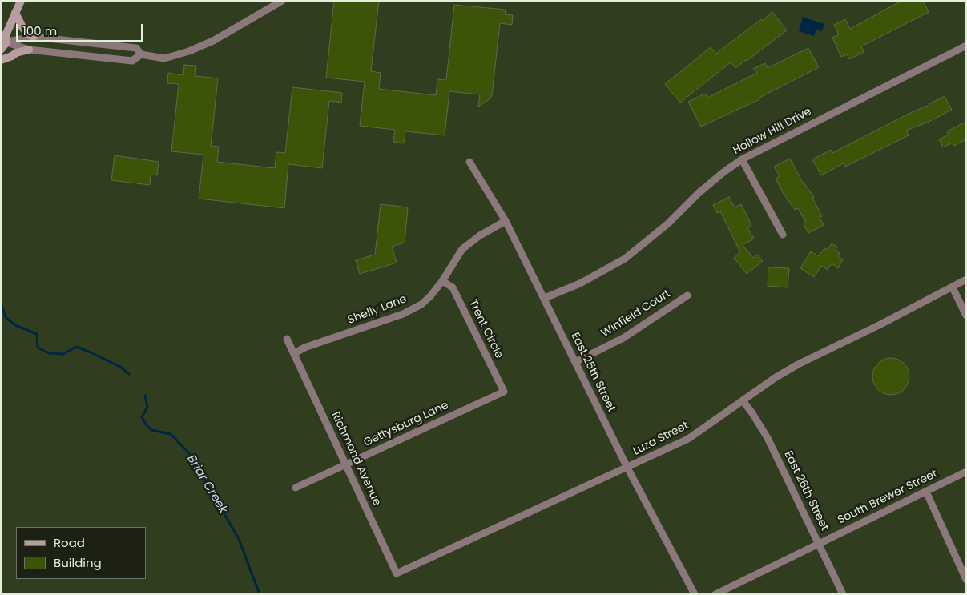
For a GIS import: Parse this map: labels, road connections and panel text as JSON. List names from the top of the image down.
{
  "streets": {
    "street": [
      "Hollow Hill Drive",
      "Shelly Lane",
      "Winfield Court",
      "Trent Circle",
      "East 25th Street",
      "Gettysburg Lane",
      "Luza Street",
      "Richmond Avenue",
      "East 26th Street",
      "South Brewer Street"
    ]
  },
  "crossings": [
    ["Hollow Hill Drive", "East 25th Street"],
    ["Shelly Lane", "Trent Circle"],
    ["Shelly Lane", "East 25th Street"],
    ["Shelly Lane", "Richmond Avenue"],
    ["Winfield Court", "East 25th Street"],
    ["Trent Circle", "Gettysburg Lane"],
    ["East 25th Street", "Luza Street"],
    ["Gettysburg Lane", "Richmond Avenue"],
    ["Luza Street", "Richmond Avenue"],
    ["Luza Street", "East 26th Street"],
    ["East 26th Street", "South Brewer Street"]
  ],
  "water": ["Briar Creek"],
  "legend": ["Road", "Building"],
  "scale_bar": "100 m"
}
